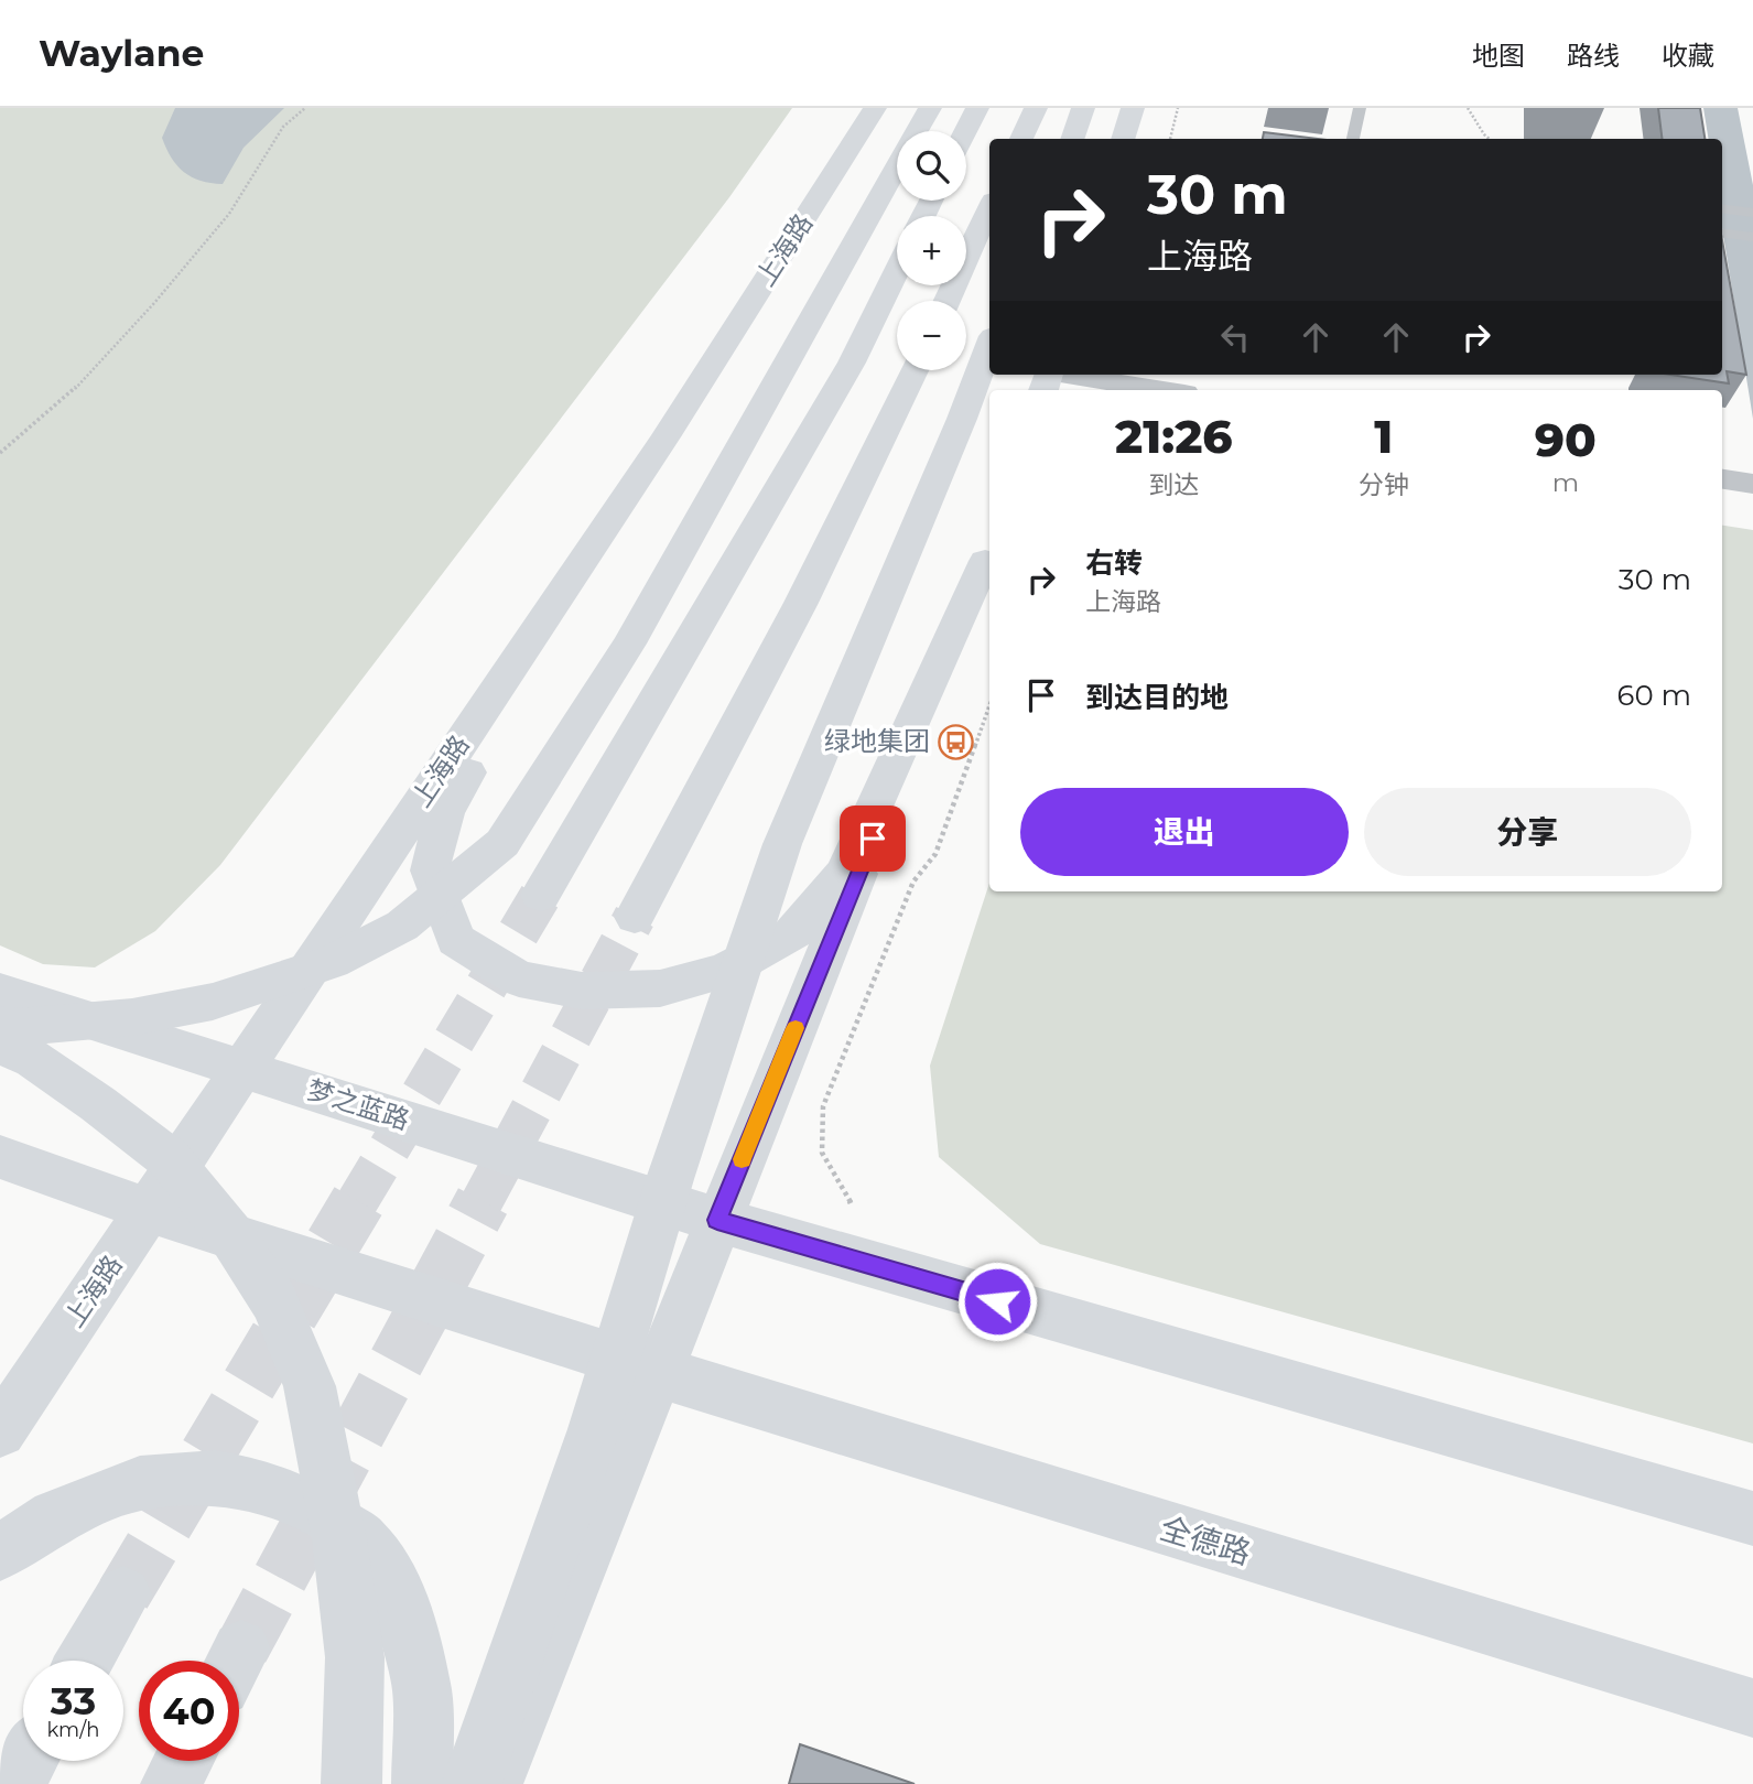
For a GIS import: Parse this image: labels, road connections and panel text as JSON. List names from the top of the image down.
{
  "streets": {
    "main road": ["上海路", "梦之蓝路", "全德路"]
  },
  "crossings": [
    ["上海路", "梦之蓝路"]
  ],
  "places": {
    "bus stop": ["绿地集团"]
  },
  "page": {
    "header": "Waylane",
    "nav": ["地图", "路线", "收藏"],
    "map_buttons": ["+", "−"],
    "turn": ["30 m", "上海路"],
    "eta": [
      "21:26",
      "到达",
      "1",
      "分钟",
      "90",
      "m"
    ],
    "list": [
      {
        "name": "右转",
        "note": "上海路",
        "value": "30 m"
      },
      {
        "name": "到达目的地",
        "value": "60 m"
      }
    ],
    "buttons": ["退出", "分享"],
    "speed": "33 km/h",
    "limit": "40"
  }
}
